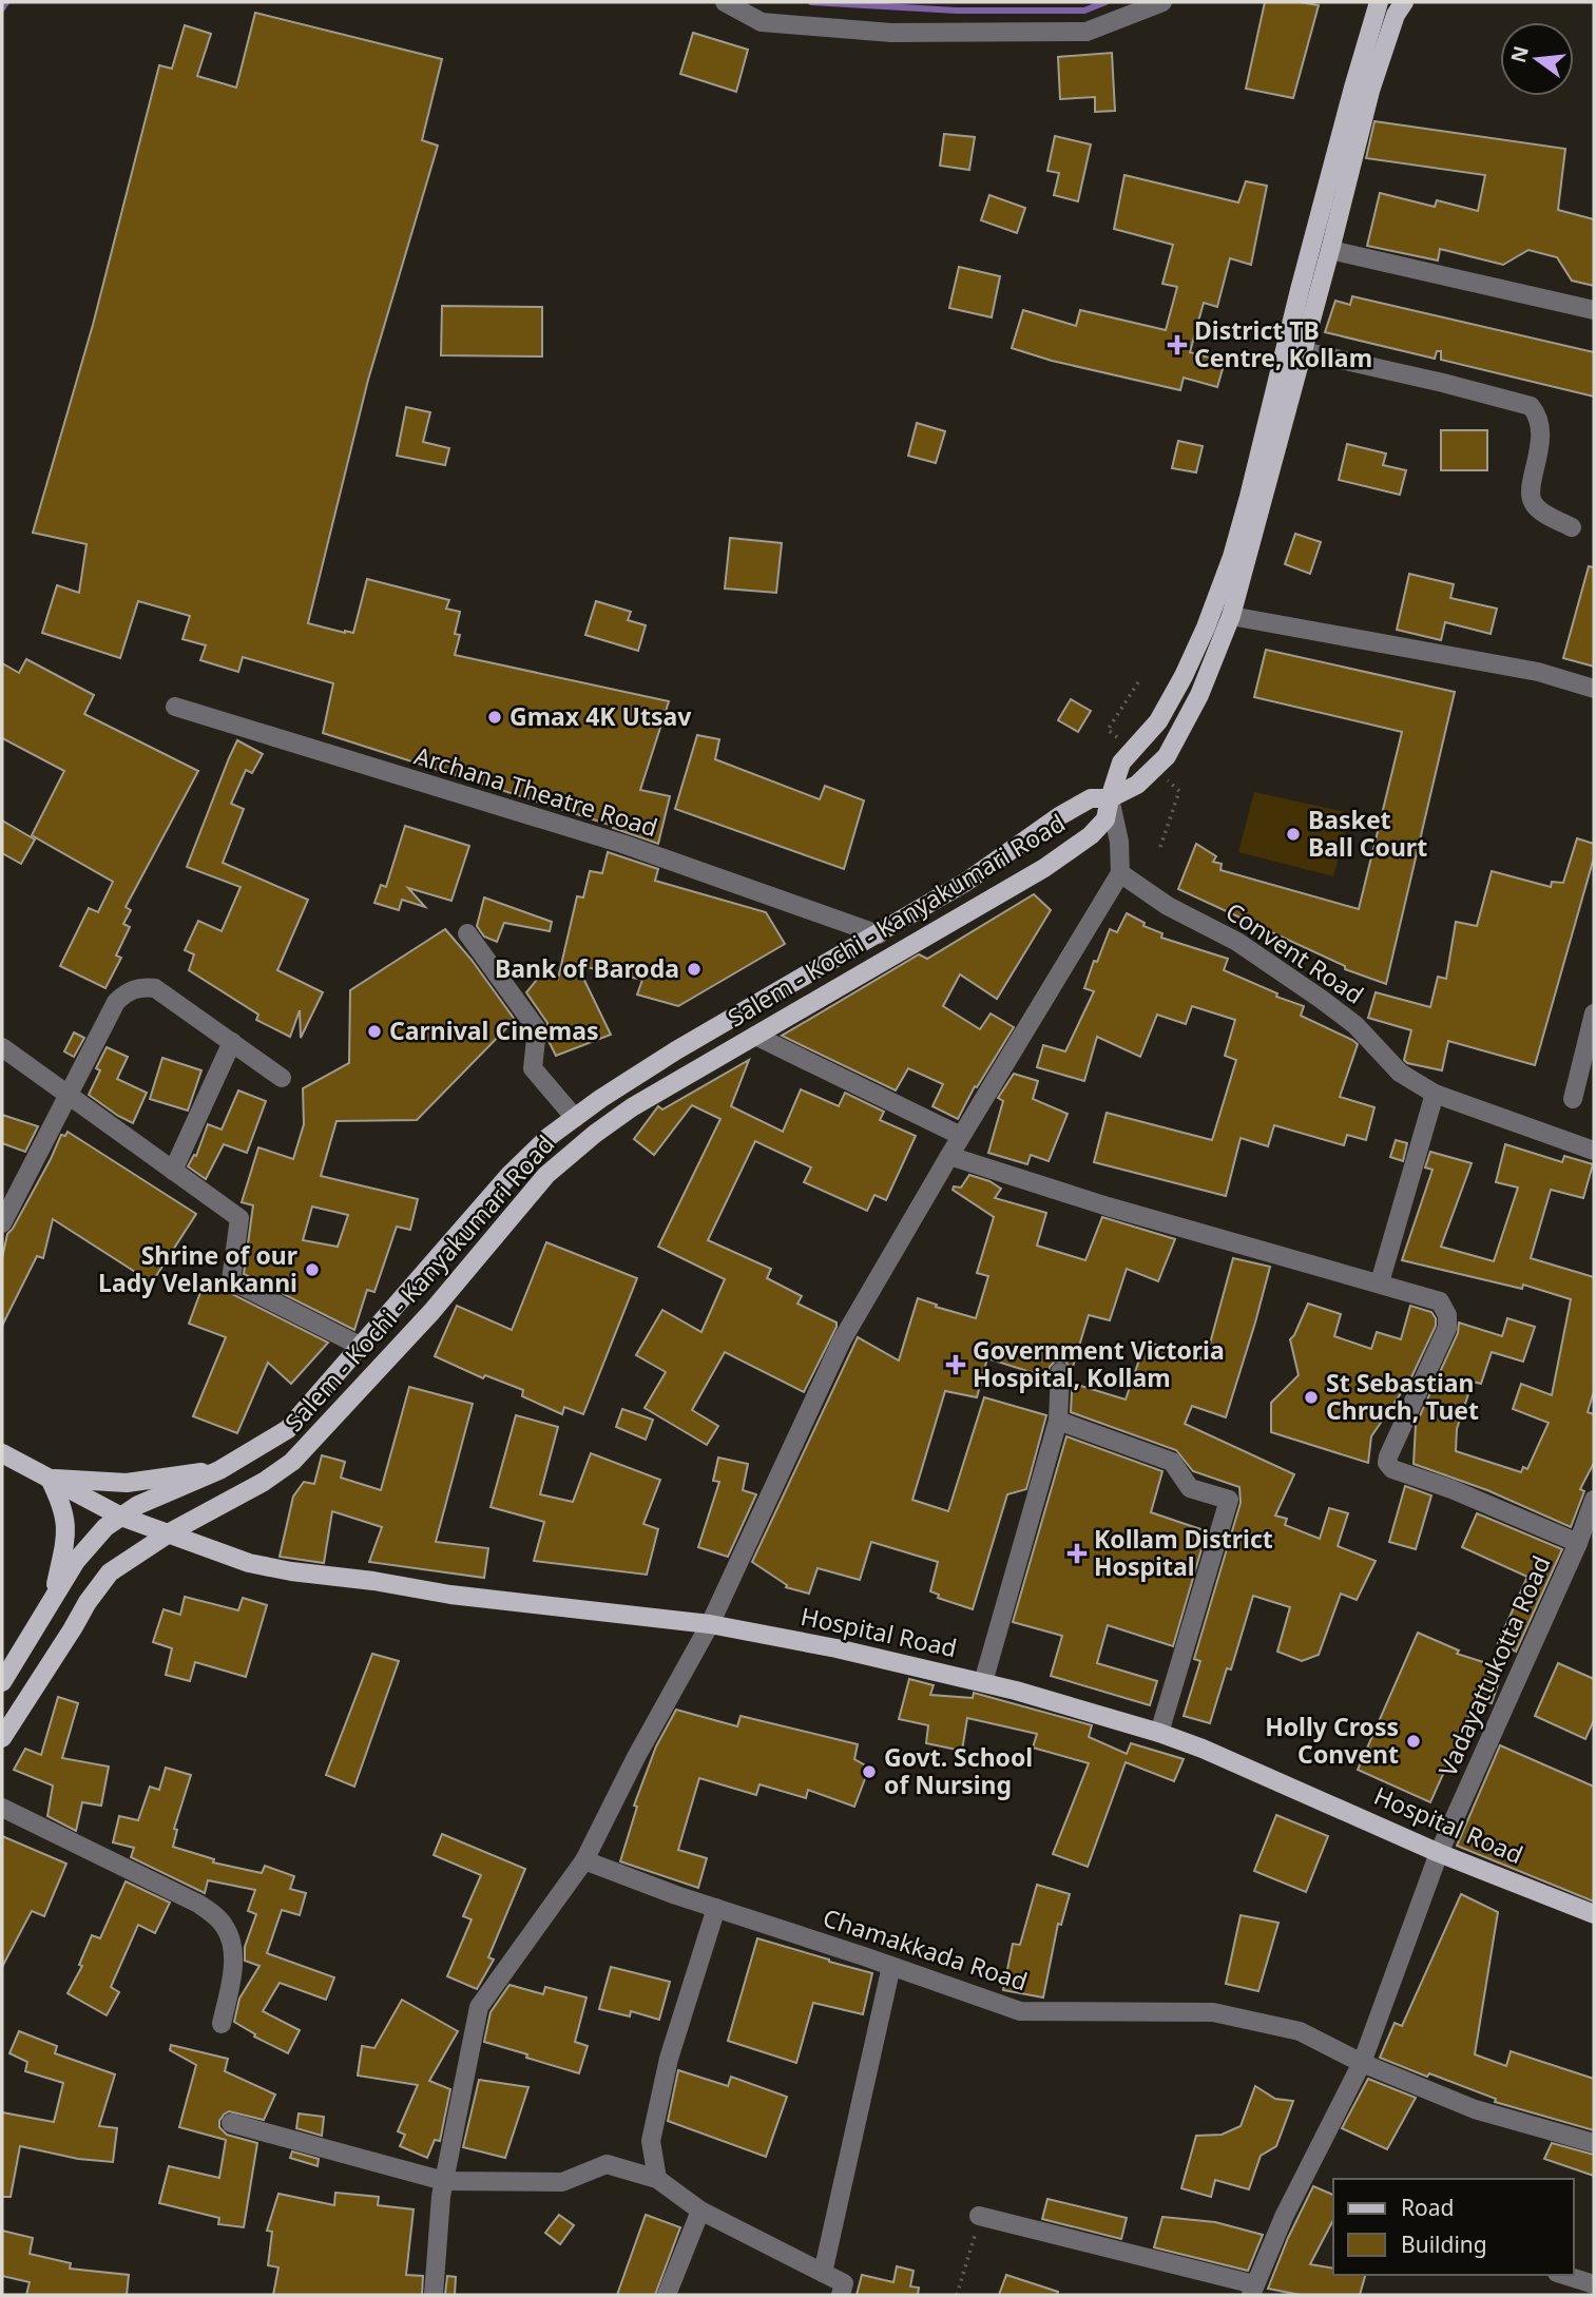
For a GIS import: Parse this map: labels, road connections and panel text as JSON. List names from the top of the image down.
{
  "streets": {
    "main road": ["Salem - Kochi - Kanyakumari Road", "Hospital Road"],
    "street": [
      "Archana Theatre Road",
      "Convent Road",
      "Vadayattukotta Road",
      "Chamakkada Road"
    ]
  },
  "crossings": [
    ["Archana Theatre Road", "Salem - Kochi - Kanyakumari Road"],
    ["Salem - Kochi - Kanyakumari Road", "Hospital Road"],
    ["Hospital Road", "Vadayattukotta Road"],
    ["Vadayattukotta Road", "Chamakkada Road"]
  ],
  "places": {
    "health": ["District TB Centre, Kollam", "Government Victoria Hospital, Kollam", "Kollam District Hospital"],
    "other": [
      "Gmax 4K Utsav",
      "Basket Ball Court",
      "Bank of Baroda",
      "Carnival Cinemas",
      "Shrine of our Lady Velankanni",
      "St Sebastian Chruch, Tuet",
      "Holly Cross Convent",
      "Govt. School of Nursing"
    ]
  },
  "legend": ["Road", "Building"],
  "north": "left"
}
